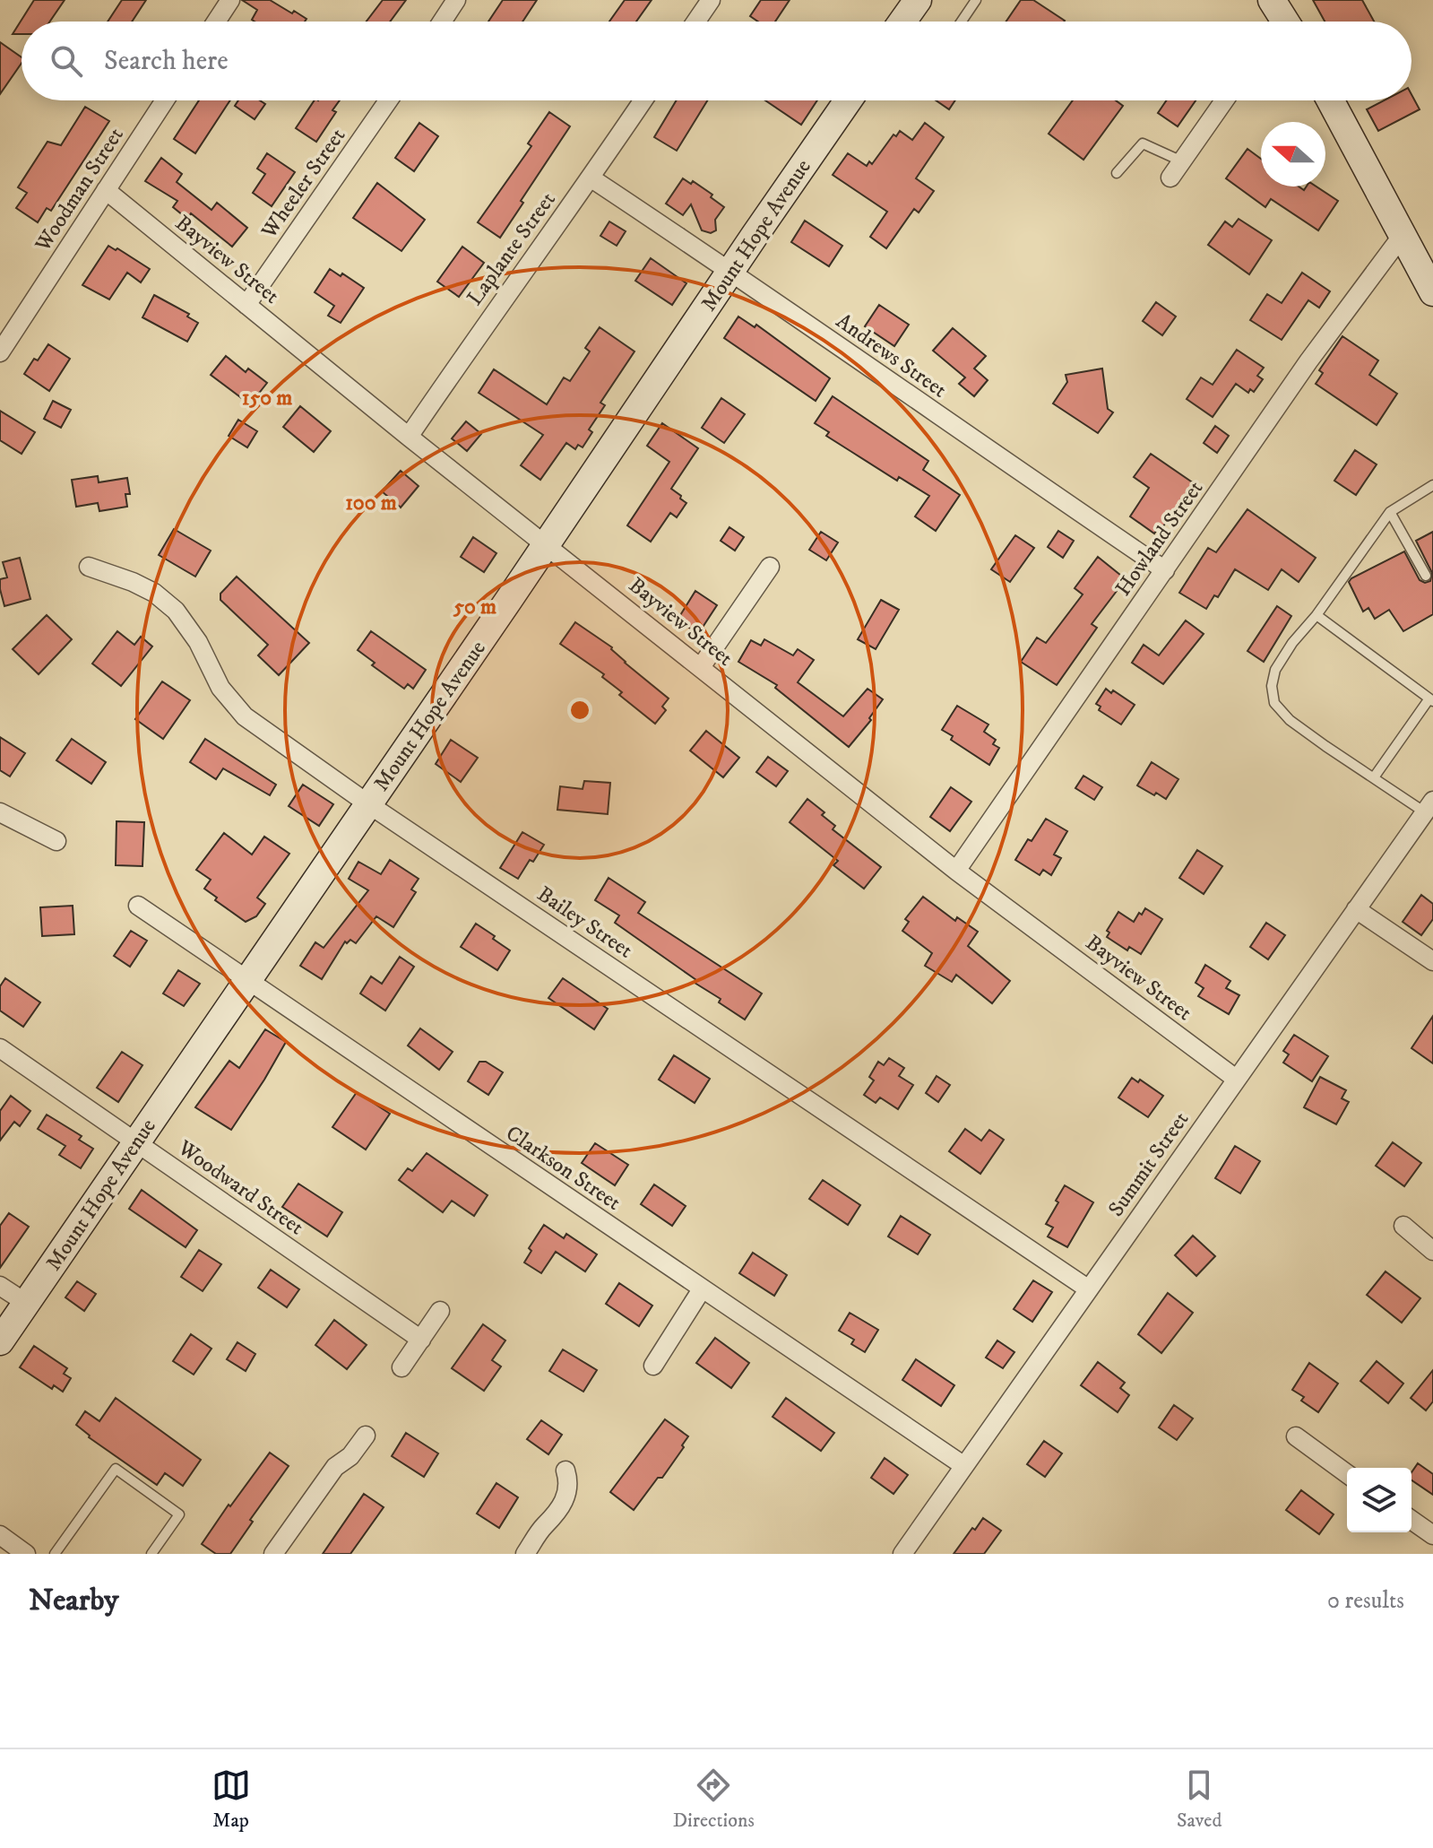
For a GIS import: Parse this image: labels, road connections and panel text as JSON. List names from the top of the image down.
{
  "streets": {
    "main road": ["Mount Hope Avenue"],
    "street": [
      "Wheeler Street",
      "Woodman Street",
      "Laplante Street",
      "Bayview Street",
      "Andrews Street",
      "Howland Street",
      "Bailey Street",
      "Summit Street",
      "Clarkson Street",
      "Woodward Street"
    ]
  },
  "crossings": [
    ["Wheeler Street", "Bayview Street"],
    ["Woodman Street", "Bayview Street"],
    ["Mount Hope Avenue", "Bayview Street"],
    ["Mount Hope Avenue", "Andrews Street"],
    ["Mount Hope Avenue", "Bailey Street"],
    ["Mount Hope Avenue", "Clarkson Street"],
    ["Mount Hope Avenue", "Woodward Street"],
    ["Laplante Street", "Bayview Street"],
    ["Laplante Street", "Andrews Street"],
    ["Bayview Street", "Howland Street"],
    ["Bayview Street", "Summit Street"],
    ["Andrews Street", "Howland Street"],
    ["Bailey Street", "Summit Street"],
    ["Summit Street", "Clarkson Street"]
  ],
  "north": "left",
  "page": {
    "search": "Search here",
    "heading": ["Nearby", "0 results"],
    "nav": ["Map", "Directions", "Saved"]
  },
  "rings": ["150 m", "100 m", "50 m"]
}
